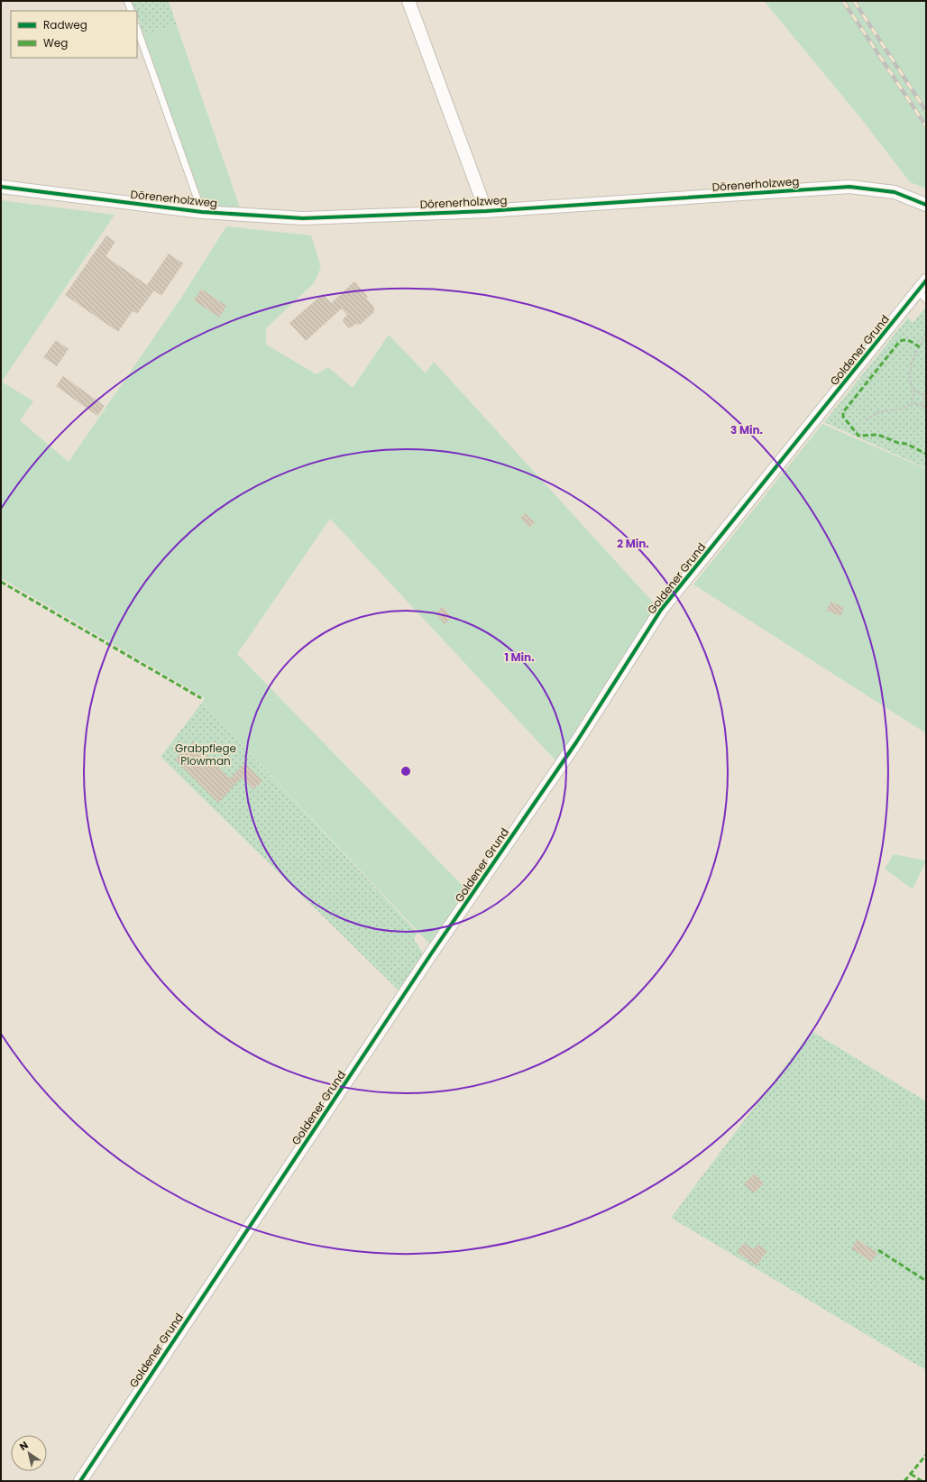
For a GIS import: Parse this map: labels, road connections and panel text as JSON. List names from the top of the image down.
{
  "streets": {
    "street": ["Dörenerholzweg", "Goldener Grund"]
  },
  "parks": ["Grabpflege Plowman"],
  "legend": ["Radweg", "Weg"],
  "north": "top left",
  "rings": ["3 Min.", "2 Min.", "1 Min."]
}
